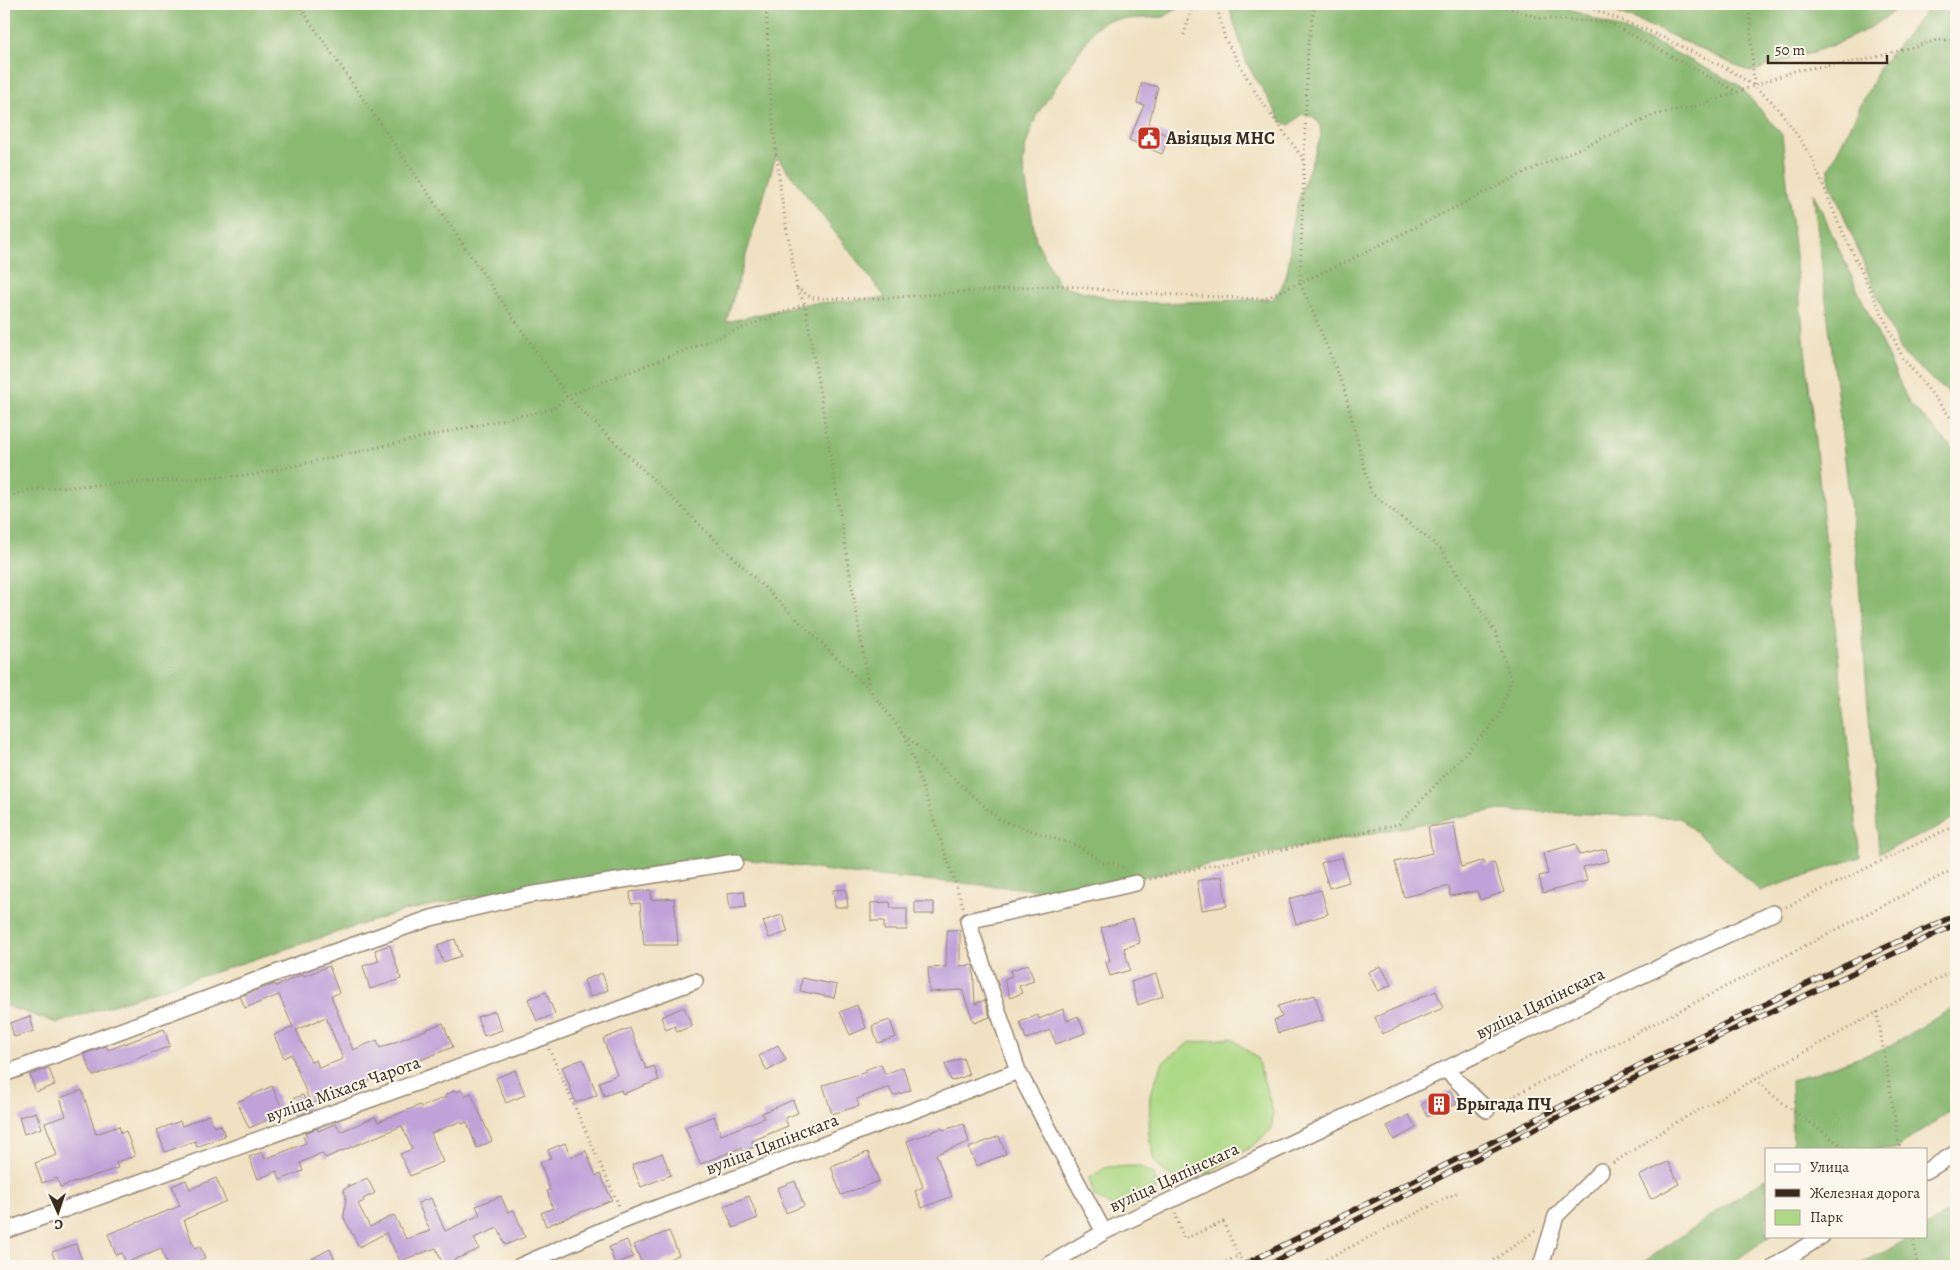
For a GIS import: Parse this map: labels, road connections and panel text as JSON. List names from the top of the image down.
{
  "streets": {
    "street": ["вуліца Цяпінскага", "вуліца Міхася Чарота"]
  },
  "places": {
    "public building": ["Авіяцыя МНС"],
    "building": ["Брыгада ПЧ"]
  },
  "legend": ["Улица", "Железная дорога", "Парк"],
  "scale_bar": "50 m",
  "north": "bottom"
}
